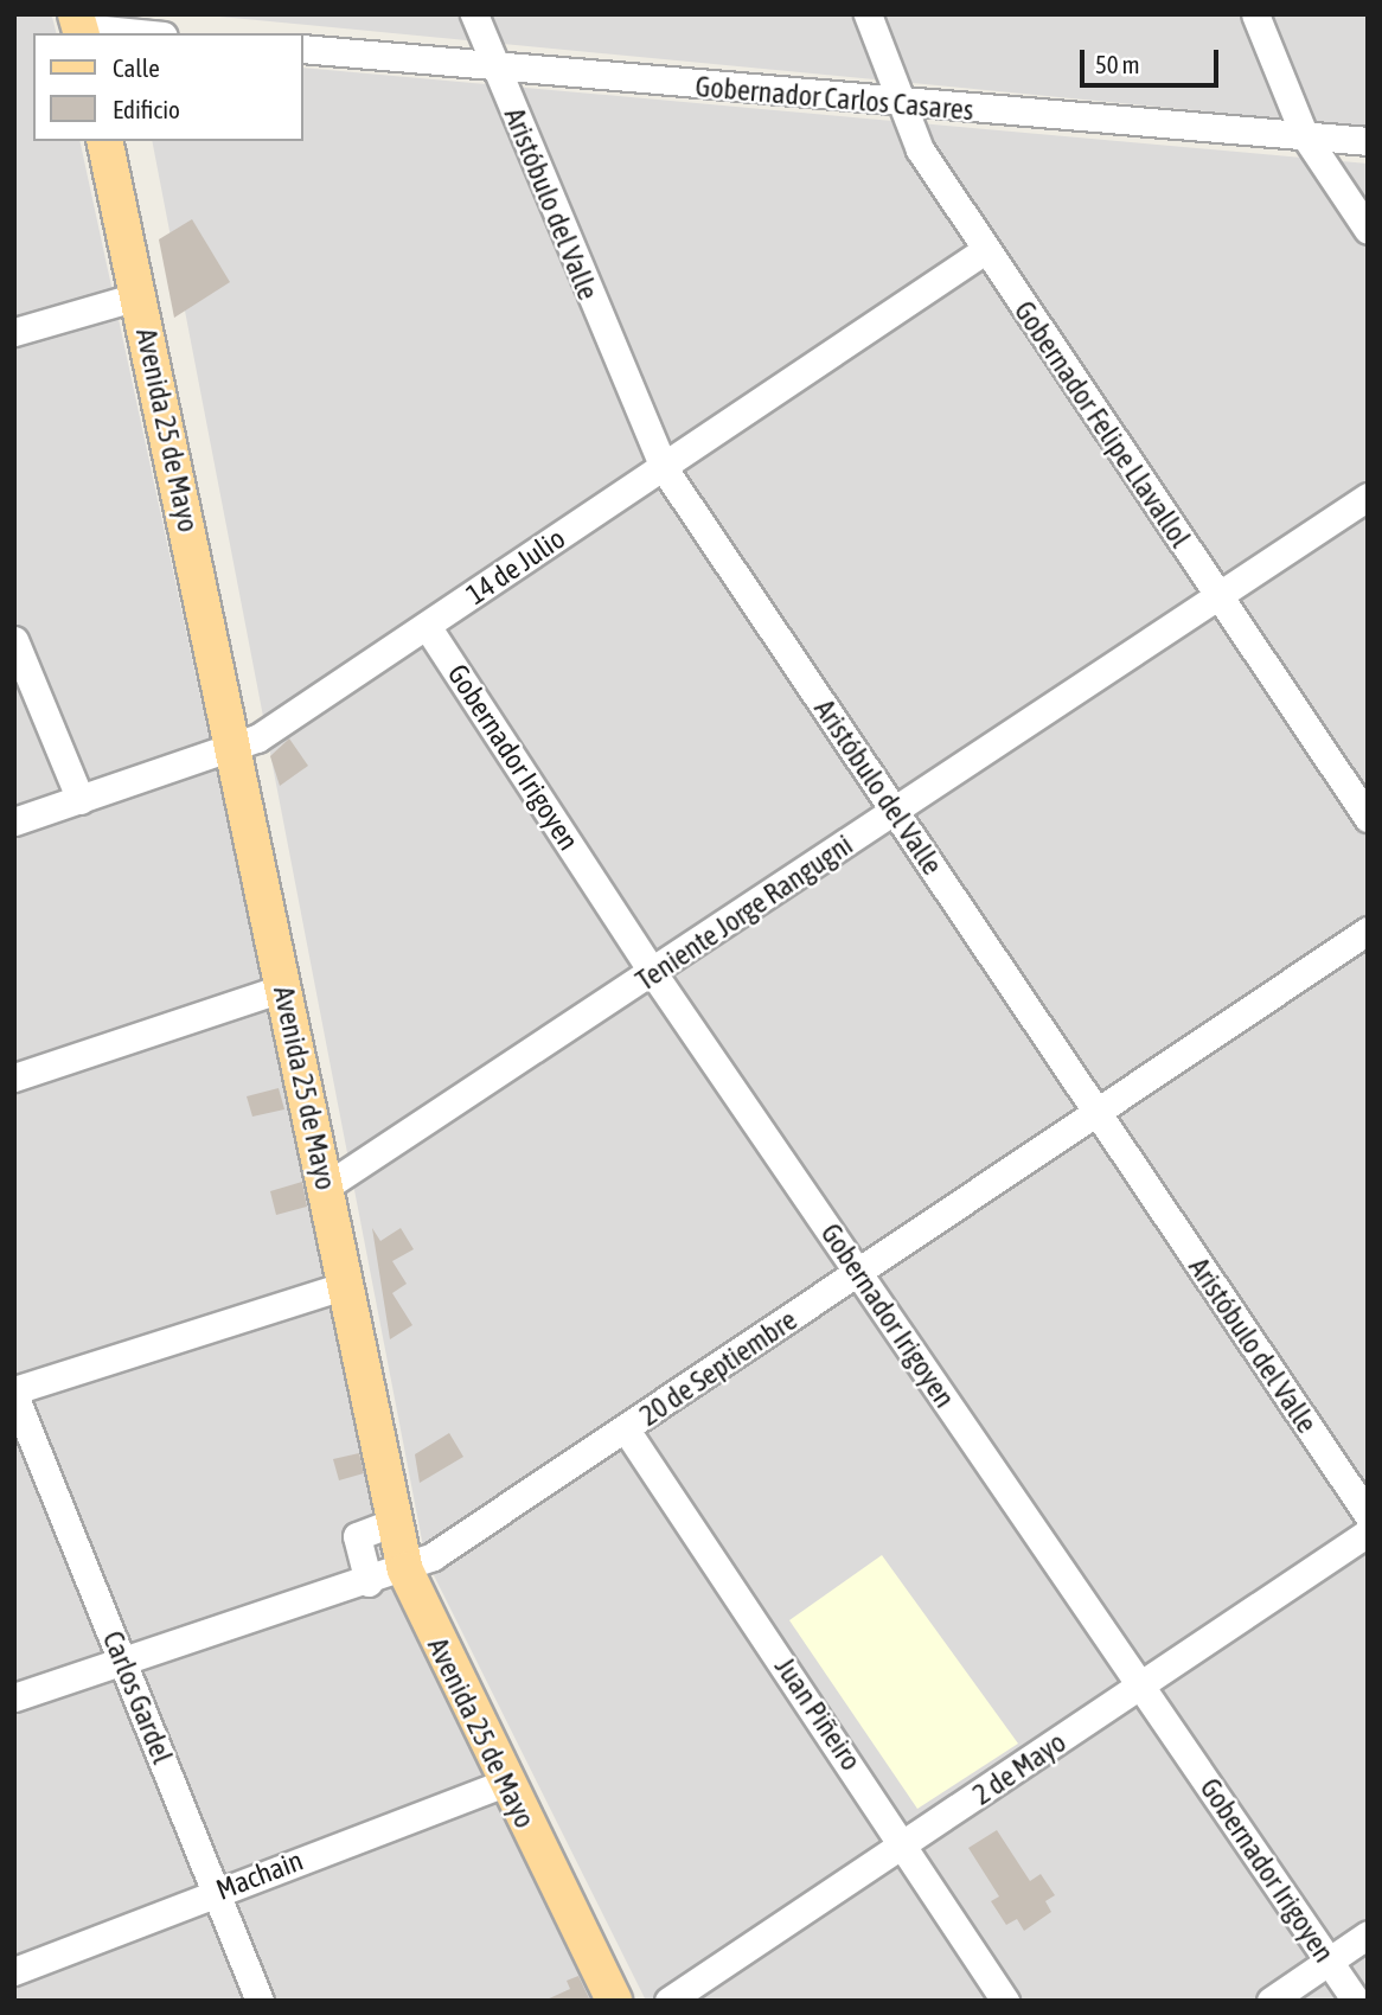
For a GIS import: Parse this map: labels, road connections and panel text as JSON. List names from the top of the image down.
{
  "streets": {
    "main road": ["Avenida 25 de Mayo"],
    "street": [
      "Gobernador Carlos Casares",
      "Aristóbulo del Valle",
      "Gobernador Felipe Llavallol",
      "14 de Julio",
      "Gobernador Irigoyen",
      "Teniente Jorge Rangugni",
      "20 de Septiembre",
      "Carlos Gardel",
      "Juan Piñeiro",
      "2 de Mayo",
      "Machain"
    ]
  },
  "crossings": [
    ["Gobernador Carlos Casares", "Aristóbulo del Valle"],
    ["Gobernador Carlos Casares", "Gobernador Felipe Llavallol"],
    ["Aristóbulo del Valle", "14 de Julio"],
    ["Aristóbulo del Valle", "Teniente Jorge Rangugni"],
    ["Aristóbulo del Valle", "20 de Septiembre"],
    ["Gobernador Felipe Llavallol", "14 de Julio"],
    ["Gobernador Felipe Llavallol", "Teniente Jorge Rangugni"],
    ["Avenida 25 de Mayo", "14 de Julio"],
    ["Avenida 25 de Mayo", "Teniente Jorge Rangugni"],
    ["Avenida 25 de Mayo", "20 de Septiembre"],
    ["Avenida 25 de Mayo", "Machain"],
    ["14 de Julio", "Gobernador Irigoyen"],
    ["Gobernador Irigoyen", "Teniente Jorge Rangugni"],
    ["Gobernador Irigoyen", "20 de Septiembre"],
    ["Gobernador Irigoyen", "2 de Mayo"],
    ["20 de Septiembre", "Carlos Gardel"],
    ["20 de Septiembre", "Juan Piñeiro"],
    ["Carlos Gardel", "Machain"],
    ["Juan Piñeiro", "2 de Mayo"]
  ],
  "legend": ["Calle", "Edificio"],
  "scale_bar": "50 m"
}
